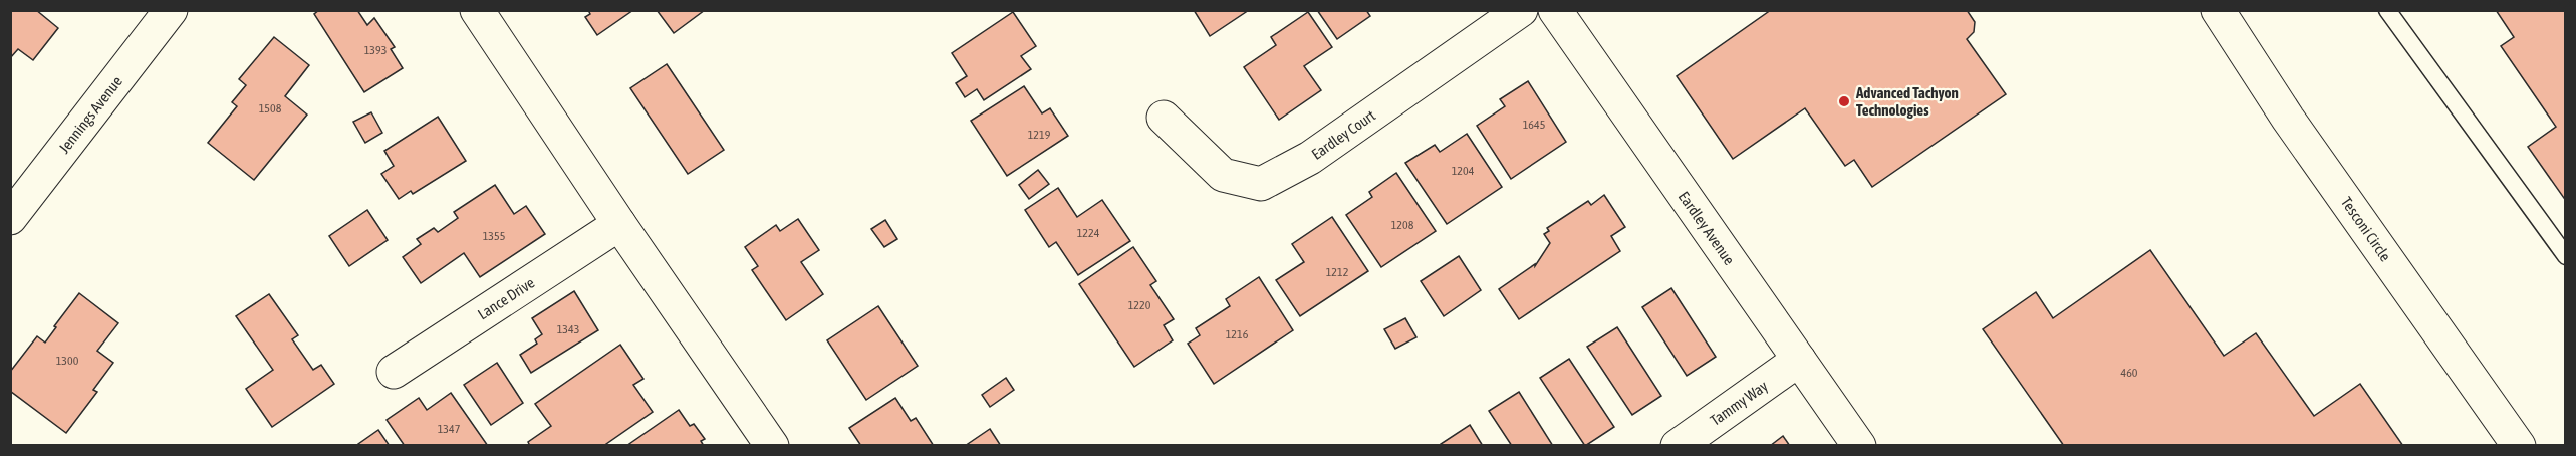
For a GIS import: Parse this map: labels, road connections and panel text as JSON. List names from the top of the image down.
{
  "streets": {
    "street": [
      "Jennings Avenue",
      "Eardley Court",
      "Eardley Avenue",
      "Tesconi Circle",
      "Lance Drive",
      "Tammy Way"
    ]
  },
  "crossings": [
    ["Eardley Avenue", "Tammy Way"]
  ],
  "places": ["Advanced Tachyon Technologies"],
  "house_numbers": [
    "1393",
    "1508",
    "1645",
    "1219",
    "1204",
    "1208",
    "1224",
    "1355",
    "1212",
    "1220",
    "1343",
    "1216",
    "1300",
    "460",
    "1347"
  ]
}
